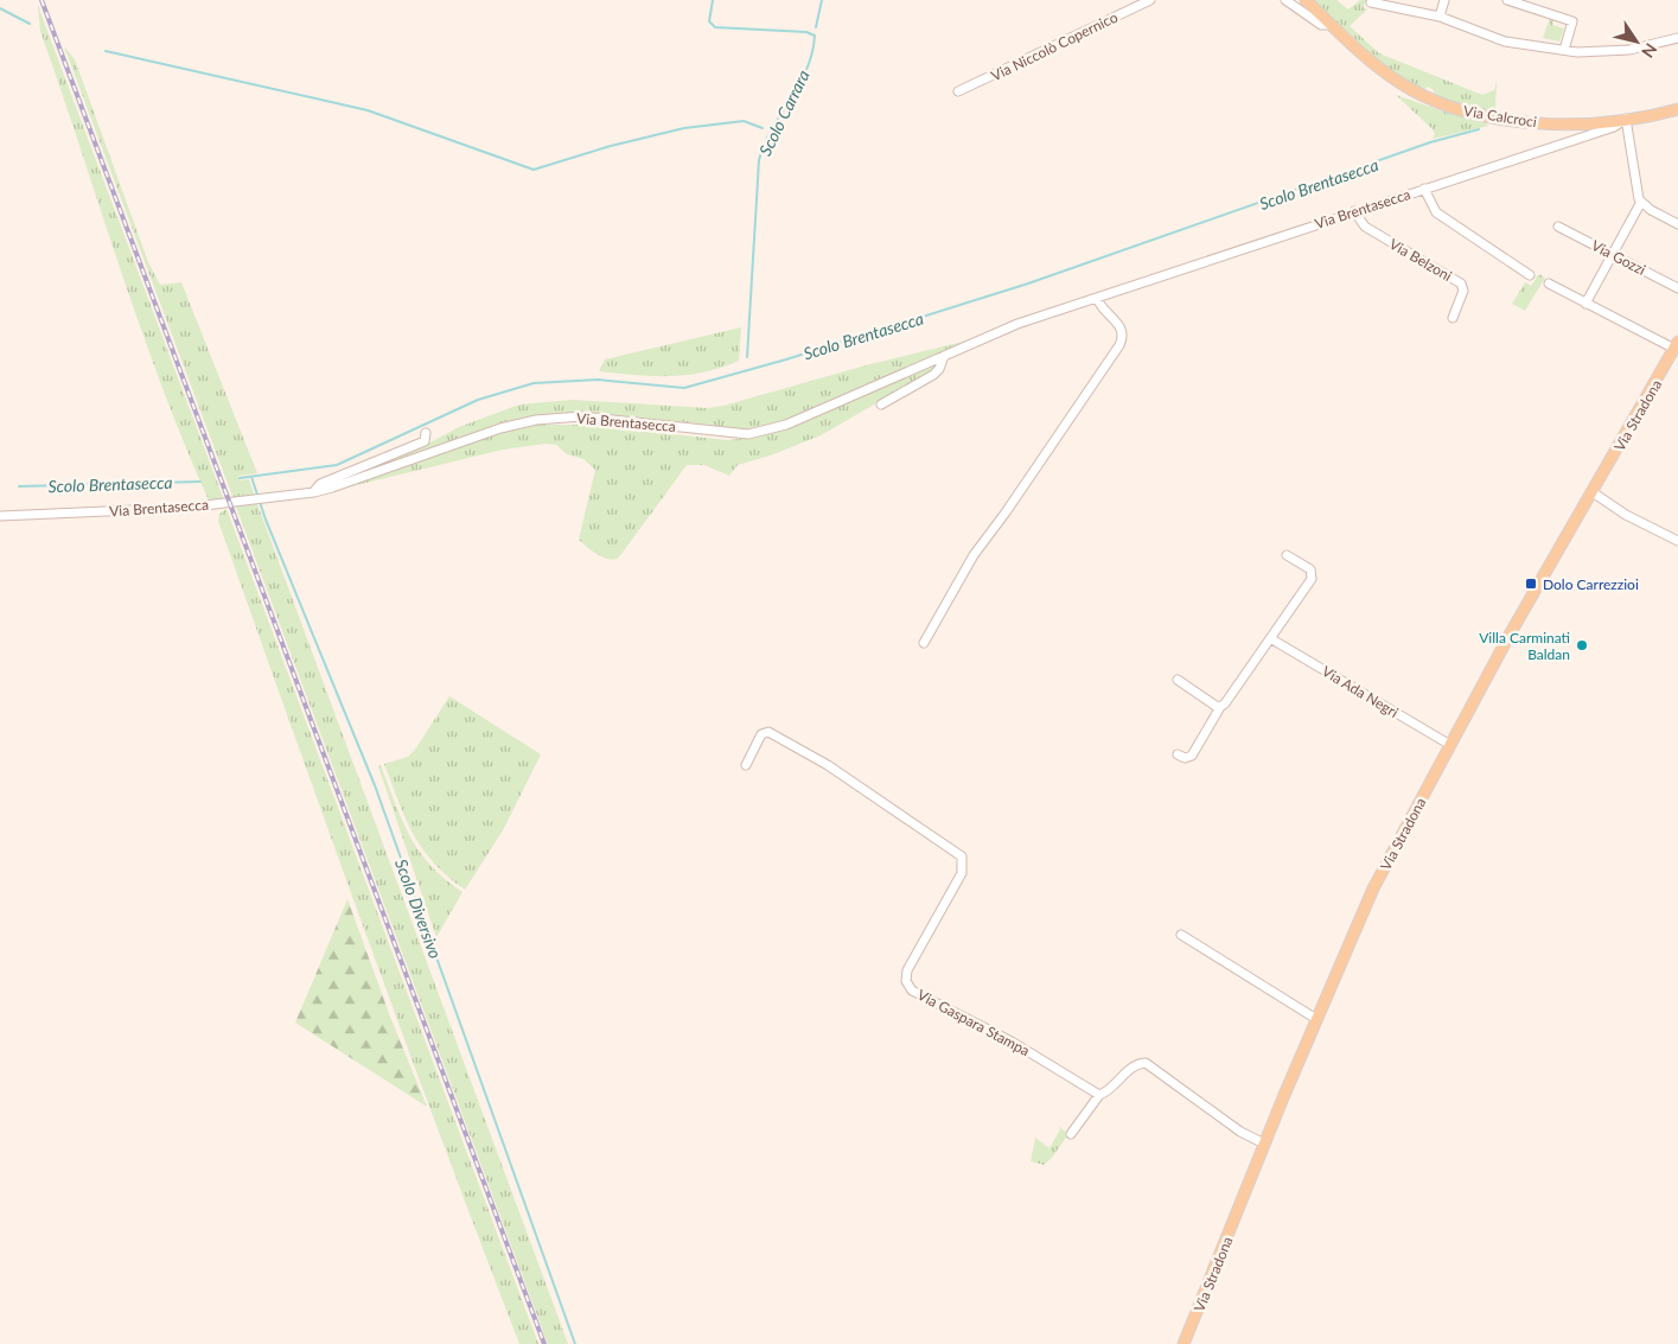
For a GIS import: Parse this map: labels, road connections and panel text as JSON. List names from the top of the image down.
{
  "streets": {
    "main road": ["Via Calcroci", "Via Stradona"],
    "street": [
      "Via Niccolò Copernico",
      "Via Brentasecca",
      "Via Gozzi",
      "Via Belzoni",
      "Via Ada Negri",
      "Via Gaspara Stampa"
    ]
  },
  "crossings": [
    ["Via Calcroci", "Via Brentasecca"],
    ["Via Brentasecca", "Via Belzoni"],
    ["Via Stradona", "Via Ada Negri"]
  ],
  "water": ["Scolo Carrara", "Scolo Brentasecca", "Scolo Diversivo"],
  "places": {
    "transit": ["Dolo Carrezzioi"],
    "other": ["Villa Carminati Baldan"]
  },
  "north": "bottom right"
}
